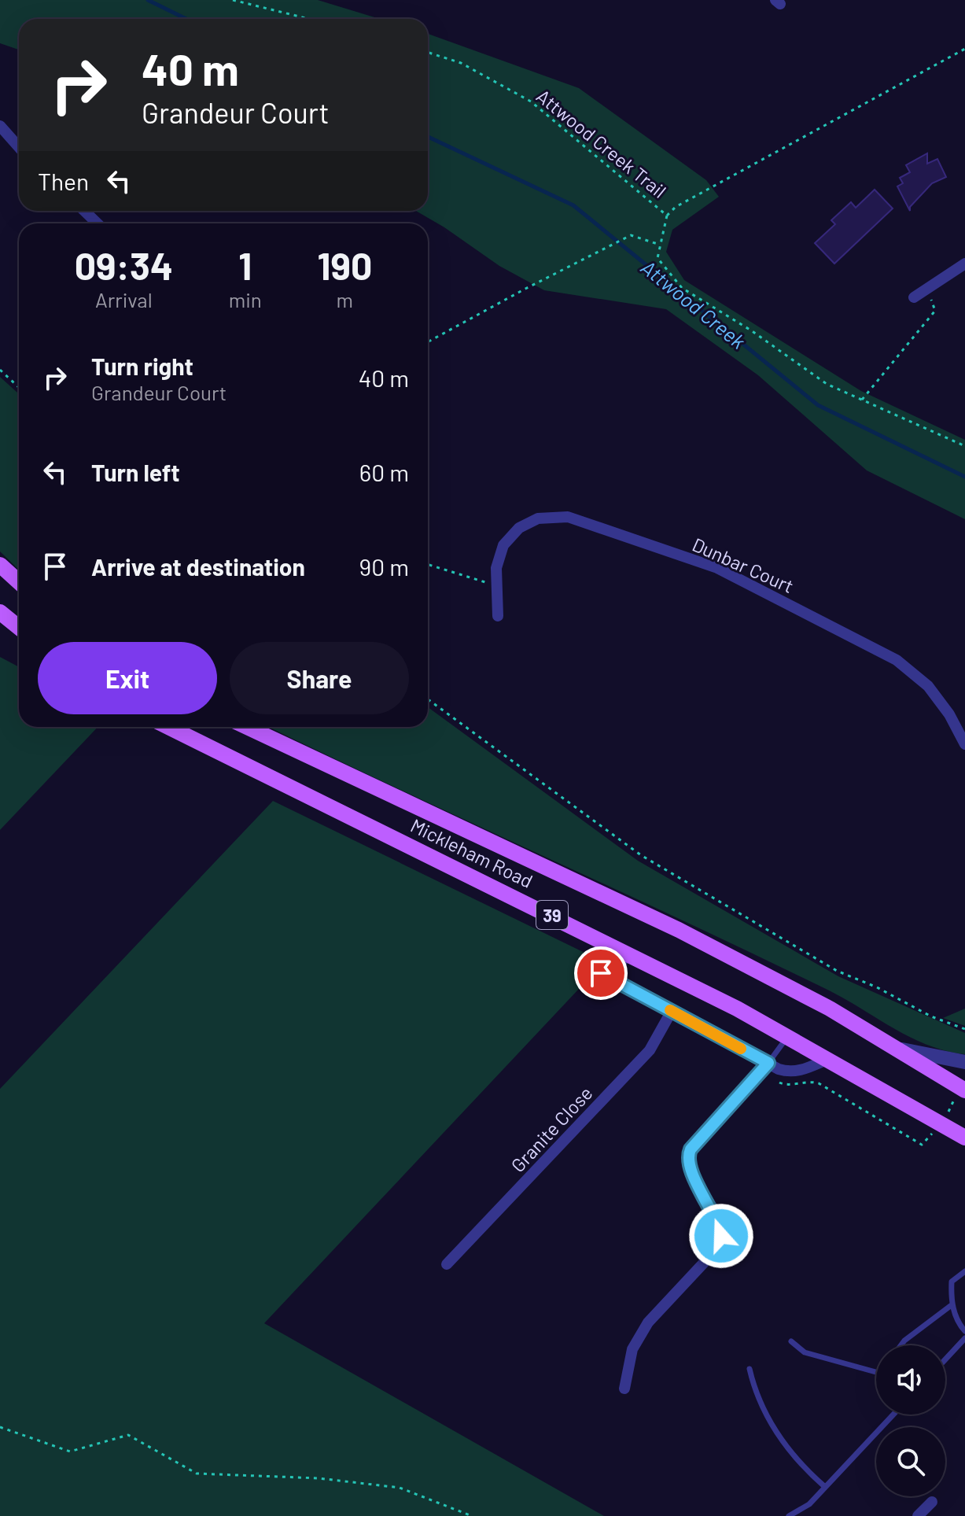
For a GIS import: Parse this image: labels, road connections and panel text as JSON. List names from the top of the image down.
{
  "streets": {
    "main road": ["Mickleham Road", "39"],
    "street": ["Dunbar Court", "Granite Close"],
    "path": ["Attwood Creek Trail"]
  },
  "water": ["Attwood Creek"],
  "page": {
    "turn": ["40 m", "Grandeur Court"],
    "then": "Then",
    "eta": [
      "09:34",
      "Arrival",
      "1",
      "min",
      "190",
      "m"
    ],
    "list": [
      {
        "name": "Turn right",
        "note": "Grandeur Court",
        "value": "40 m"
      },
      {
        "name": "Turn left",
        "value": "60 m"
      },
      {
        "name": "Arrive at destination",
        "value": "90 m"
      }
    ],
    "buttons": ["Exit", "Share"]
  }
}
